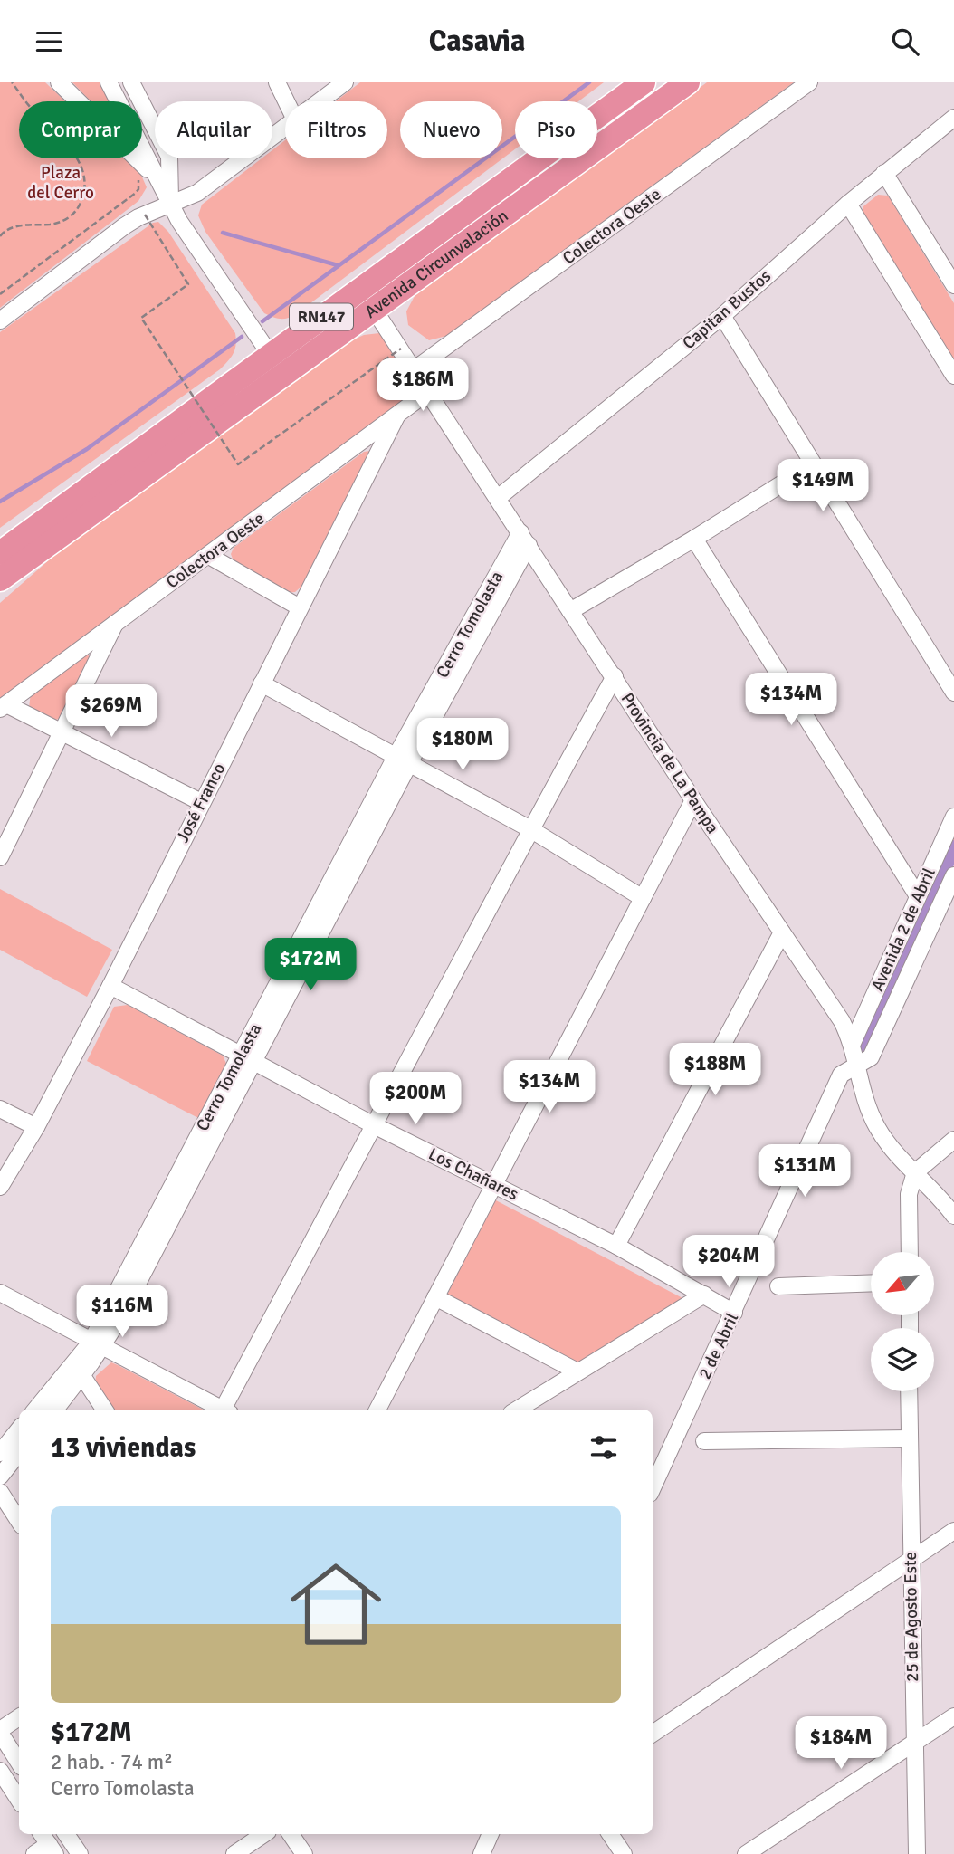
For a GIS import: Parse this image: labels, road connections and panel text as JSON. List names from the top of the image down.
{
  "streets": {
    "highway": ["Avenida Circunvalación", "RN147"],
    "street": [
      "Colectora Oeste",
      "Capitan Bustos",
      "Cerro Tomolasta",
      "Provincia de La Pampa",
      "José Franco",
      "Avenida 2 de Abril",
      "Los Chañares",
      "2 de Abril",
      "25 de Agosto Este"
    ]
  },
  "crossings": [
    ["Colectora Oeste", "Provincia de La Pampa"],
    ["Colectora Oeste", "José Franco"],
    ["Avenida Circunvalación", "Provincia de La Pampa"],
    ["Capitan Bustos", "Provincia de La Pampa"],
    ["Cerro Tomolasta", "Provincia de La Pampa"],
    ["Cerro Tomolasta", "Los Chañares"],
    ["Provincia de La Pampa", "Avenida 2 de Abril"],
    ["Provincia de La Pampa", "2 de Abril"],
    ["José Franco", "Los Chañares"],
    ["Avenida 2 de Abril", "2 de Abril"],
    ["Los Chañares", "2 de Abril"]
  ],
  "parks": ["Plaza del Cerro"],
  "north": "bottom left",
  "page": {
    "header": "Casavia",
    "chip": [
      "Comprar",
      "Alquilar",
      "Filtros",
      "Nuevo",
      "Piso"
    ],
    "price": [
      "$186M",
      "$149M",
      "$134M",
      "$269M",
      "$180M",
      "$172M",
      "$188M",
      "$134M",
      "$200M",
      "$131M",
      "$204M",
      "$116M",
      "$184M"
    ],
    "heading": "13 viviendas",
    "list": [
      {
        "name": "$172M",
        "note": "2 hab. · 74 m² · Cerro Tomolasta"
      }
    ]
  }
}
